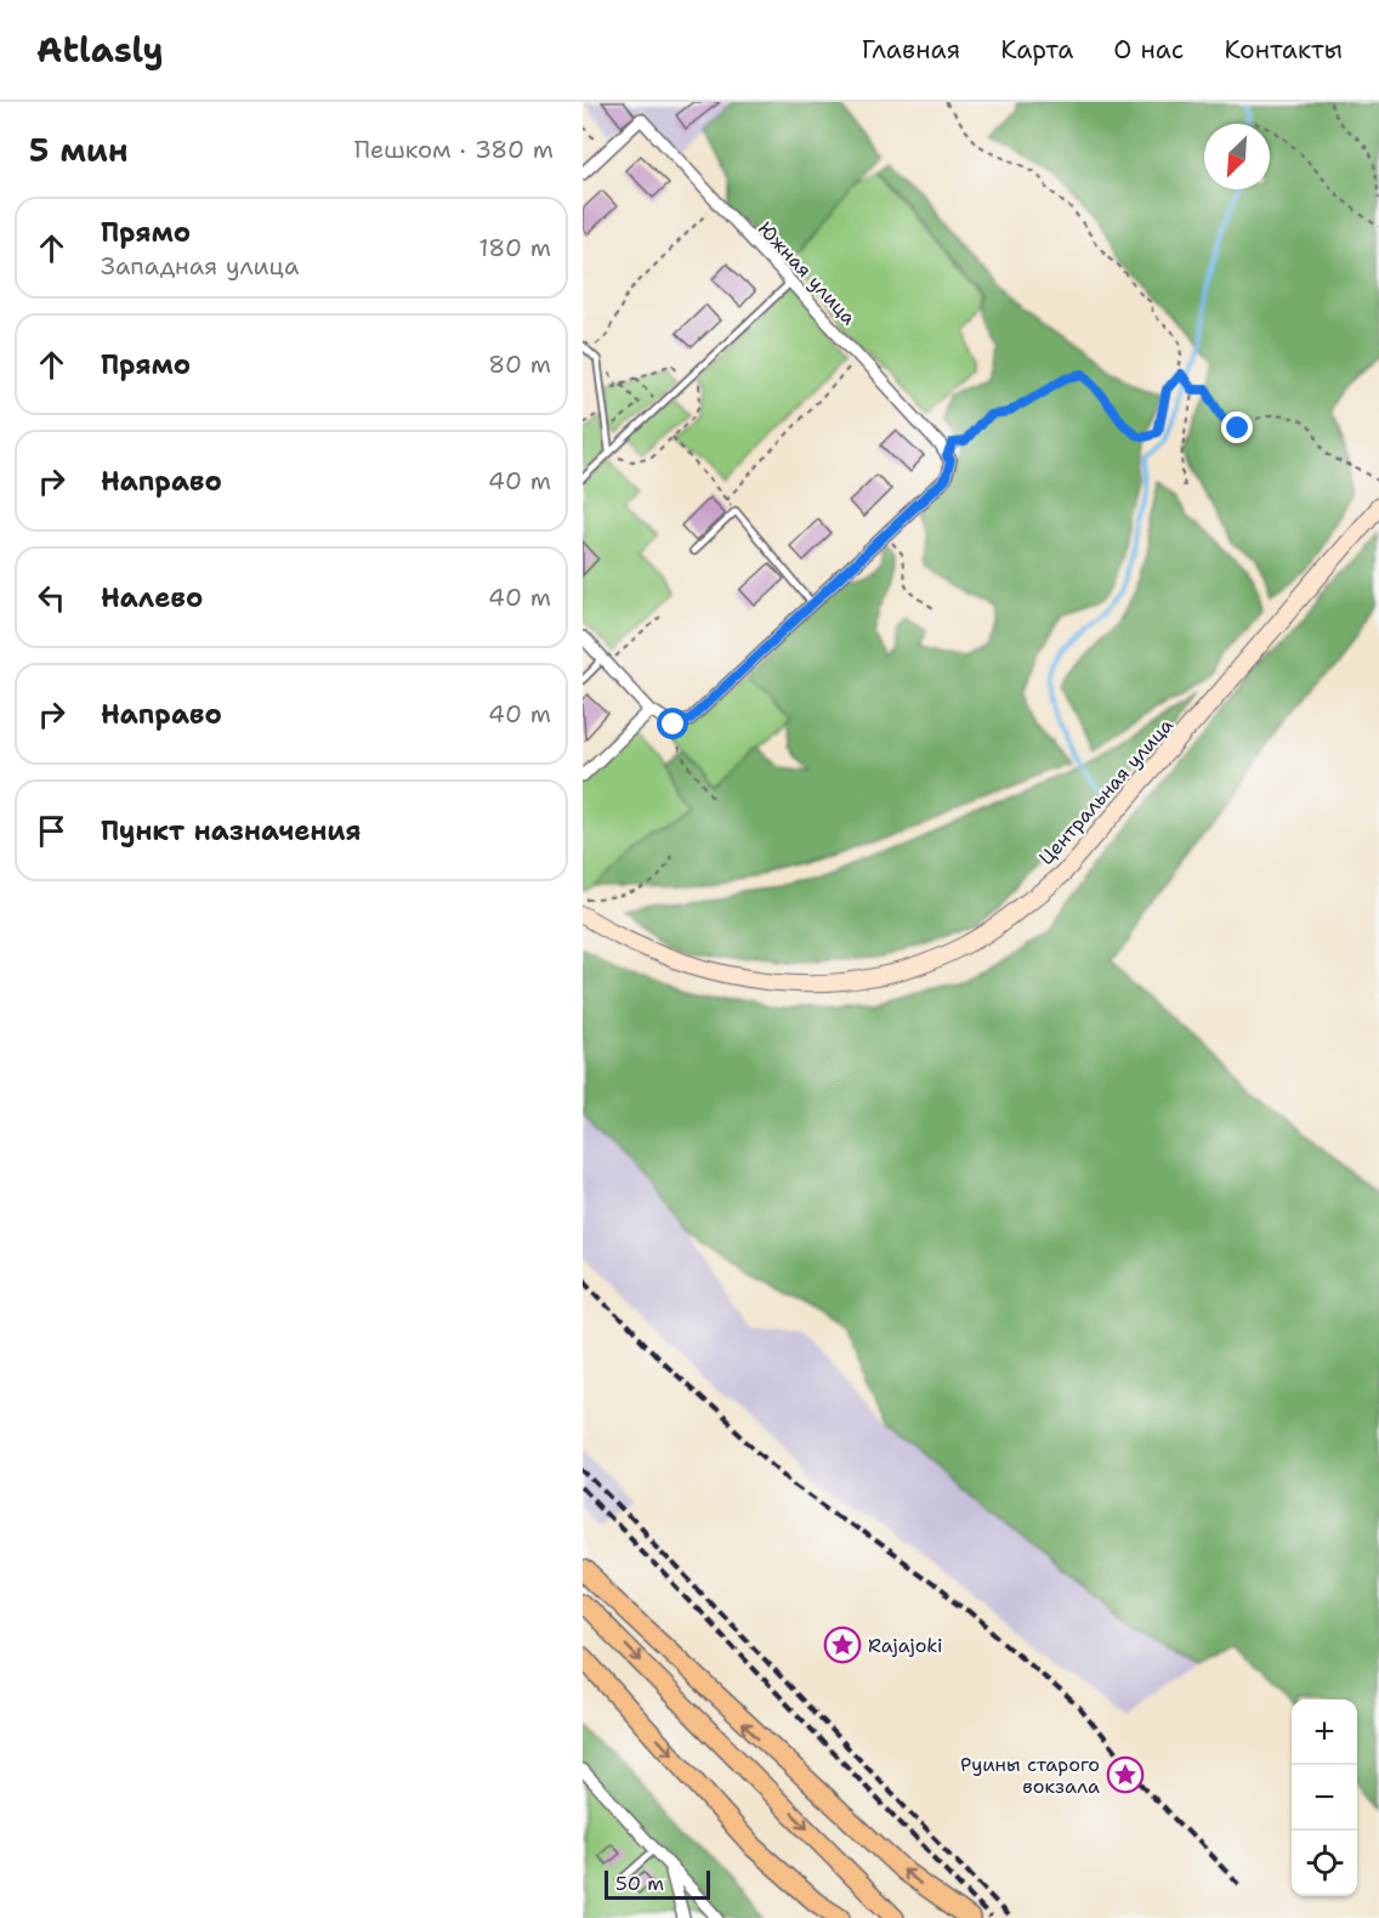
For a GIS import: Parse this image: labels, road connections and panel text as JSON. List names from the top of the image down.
{
  "streets": {
    "main road": ["Центральная улица"],
    "street": ["Южная улица"]
  },
  "places": {
    "place": ["Rajajoki", "Руины старого вокзала"]
  },
  "scale_bar": "50 m",
  "north": "bottom left",
  "page": {
    "header": "Atlasly",
    "nav": [
      "Главная",
      "Карта",
      "О нас",
      "Контакты"
    ],
    "heading": ["5 мин", "Пешком · 380 m"],
    "list": [
      ["Прямо", "Западная улица", "180 m"],
      ["Прямо", "80 m"],
      ["Направо", "40 m"],
      ["Налево", "40 m"],
      ["Направо", "40 m"],
      "Пункт назначения"
    ],
    "map_buttons": ["+", "−"],
    "scale": "50 m"
  }
}
